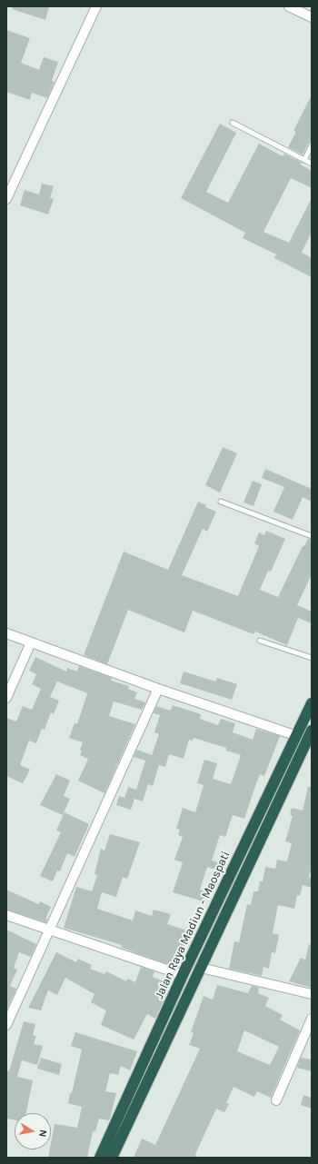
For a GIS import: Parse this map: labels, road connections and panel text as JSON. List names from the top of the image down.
{
  "streets": {
    "highway": ["Jalan Raya Madiun - Maospati"]
  },
  "north": "right"
}
